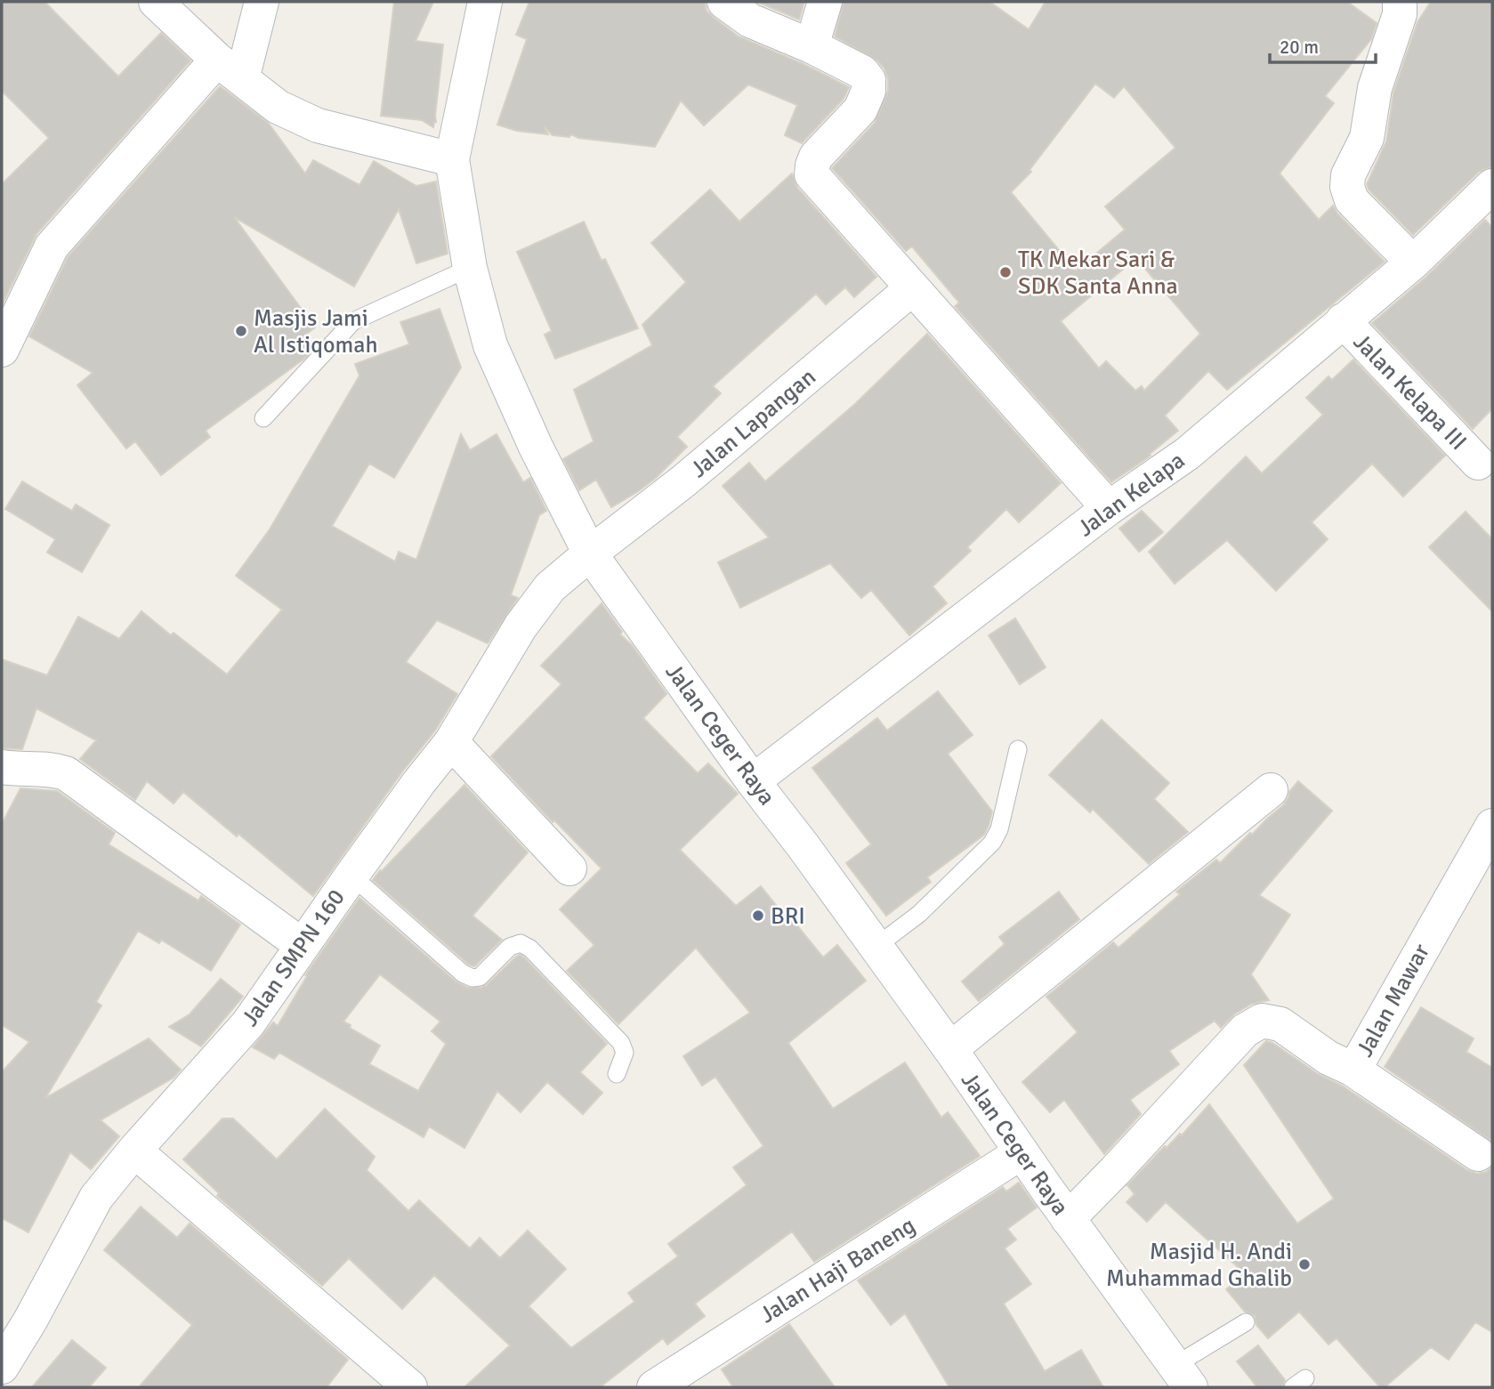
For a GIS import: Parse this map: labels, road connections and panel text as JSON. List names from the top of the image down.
{
  "streets": {
    "street": [
      "Jalan Kelapa III",
      "Jalan Lapangan",
      "Jalan Kelapa",
      "Jalan Ceger Raya",
      "Jalan SMPN 160",
      "Jalan Mawar",
      "Jalan Haji Baneng"
    ]
  },
  "crossings": [
    ["Jalan Kelapa III", "Jalan Kelapa"],
    ["Jalan Lapangan", "Jalan Ceger Raya"],
    ["Jalan Lapangan", "Jalan SMPN 160"],
    ["Jalan Kelapa", "Jalan Ceger Raya"],
    ["Jalan Ceger Raya", "Jalan SMPN 160"],
    ["Jalan Ceger Raya", "Jalan Mawar"],
    ["Jalan Ceger Raya", "Jalan Haji Baneng"]
  ],
  "places": [
    "TK Mekar Sari & SDK Santa Anna",
    "Masjis Jami Al Istiqomah",
    "BRI",
    "Masjid H. Andi Muhammad Ghalib"
  ],
  "scale_bar": "20 m"
}
